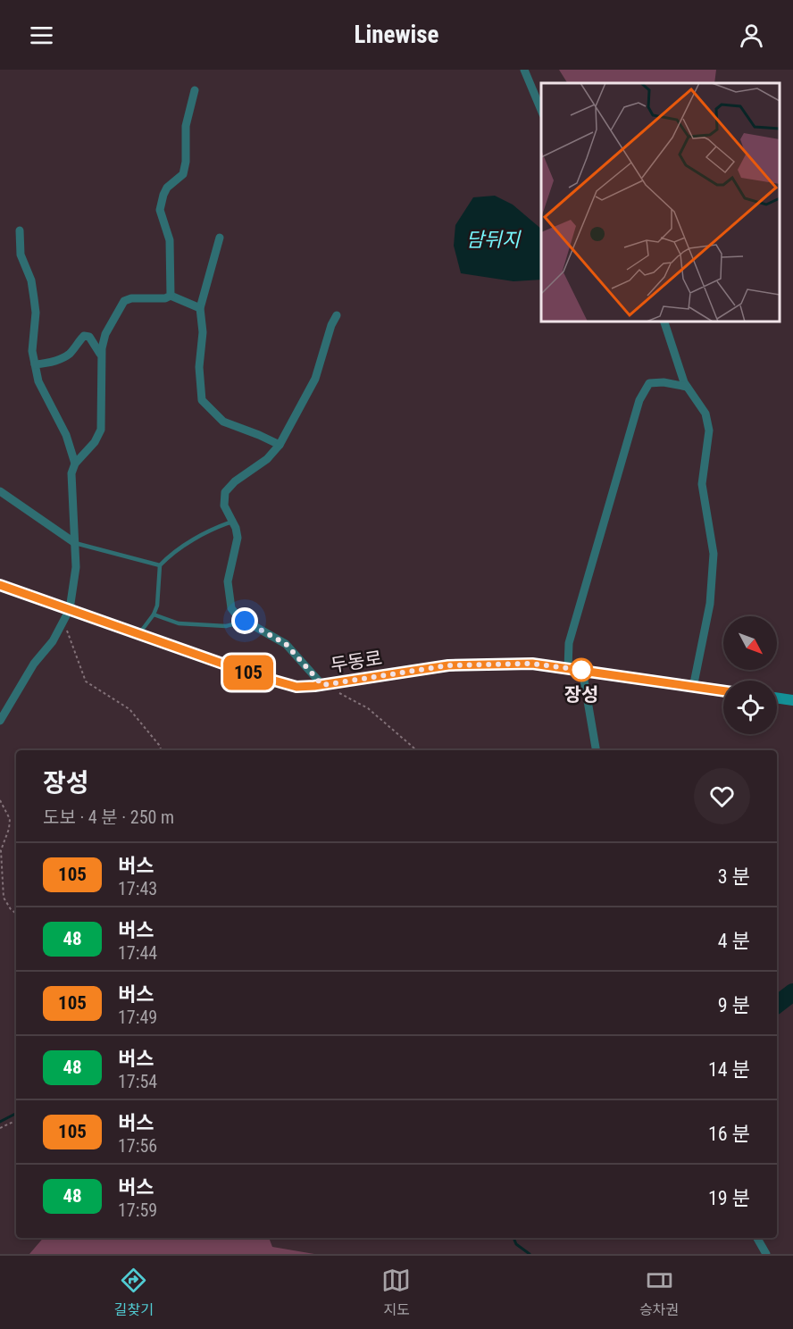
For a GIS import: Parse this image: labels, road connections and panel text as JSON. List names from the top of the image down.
{
  "streets": {
    "main road": ["두동로"]
  },
  "water": ["담뒤지"],
  "places": ["장성"],
  "lines": ["bus line 105"],
  "north": "bottom right",
  "page": {
    "header": "Linewise",
    "on_map": "105",
    "heading": ["장성", "도보 · 4 분 · 250 m"],
    "list": [
      {
        "mark": "105",
        "name": "버스",
        "note": "17:43",
        "value": "3 분"
      },
      {
        "mark": "48",
        "name": "버스",
        "note": "17:44",
        "value": "4 분"
      },
      {
        "mark": "105",
        "name": "버스",
        "note": "17:49",
        "value": "9 분"
      },
      {
        "mark": "48",
        "name": "버스",
        "note": "17:54",
        "value": "14 분"
      },
      {
        "mark": "105",
        "name": "버스",
        "note": "17:56",
        "value": "16 분"
      },
      {
        "mark": "48",
        "name": "버스",
        "note": "17:59",
        "value": "19 분"
      }
    ],
    "tabs": ["길찾기", "지도", "승차권"]
  }
}
